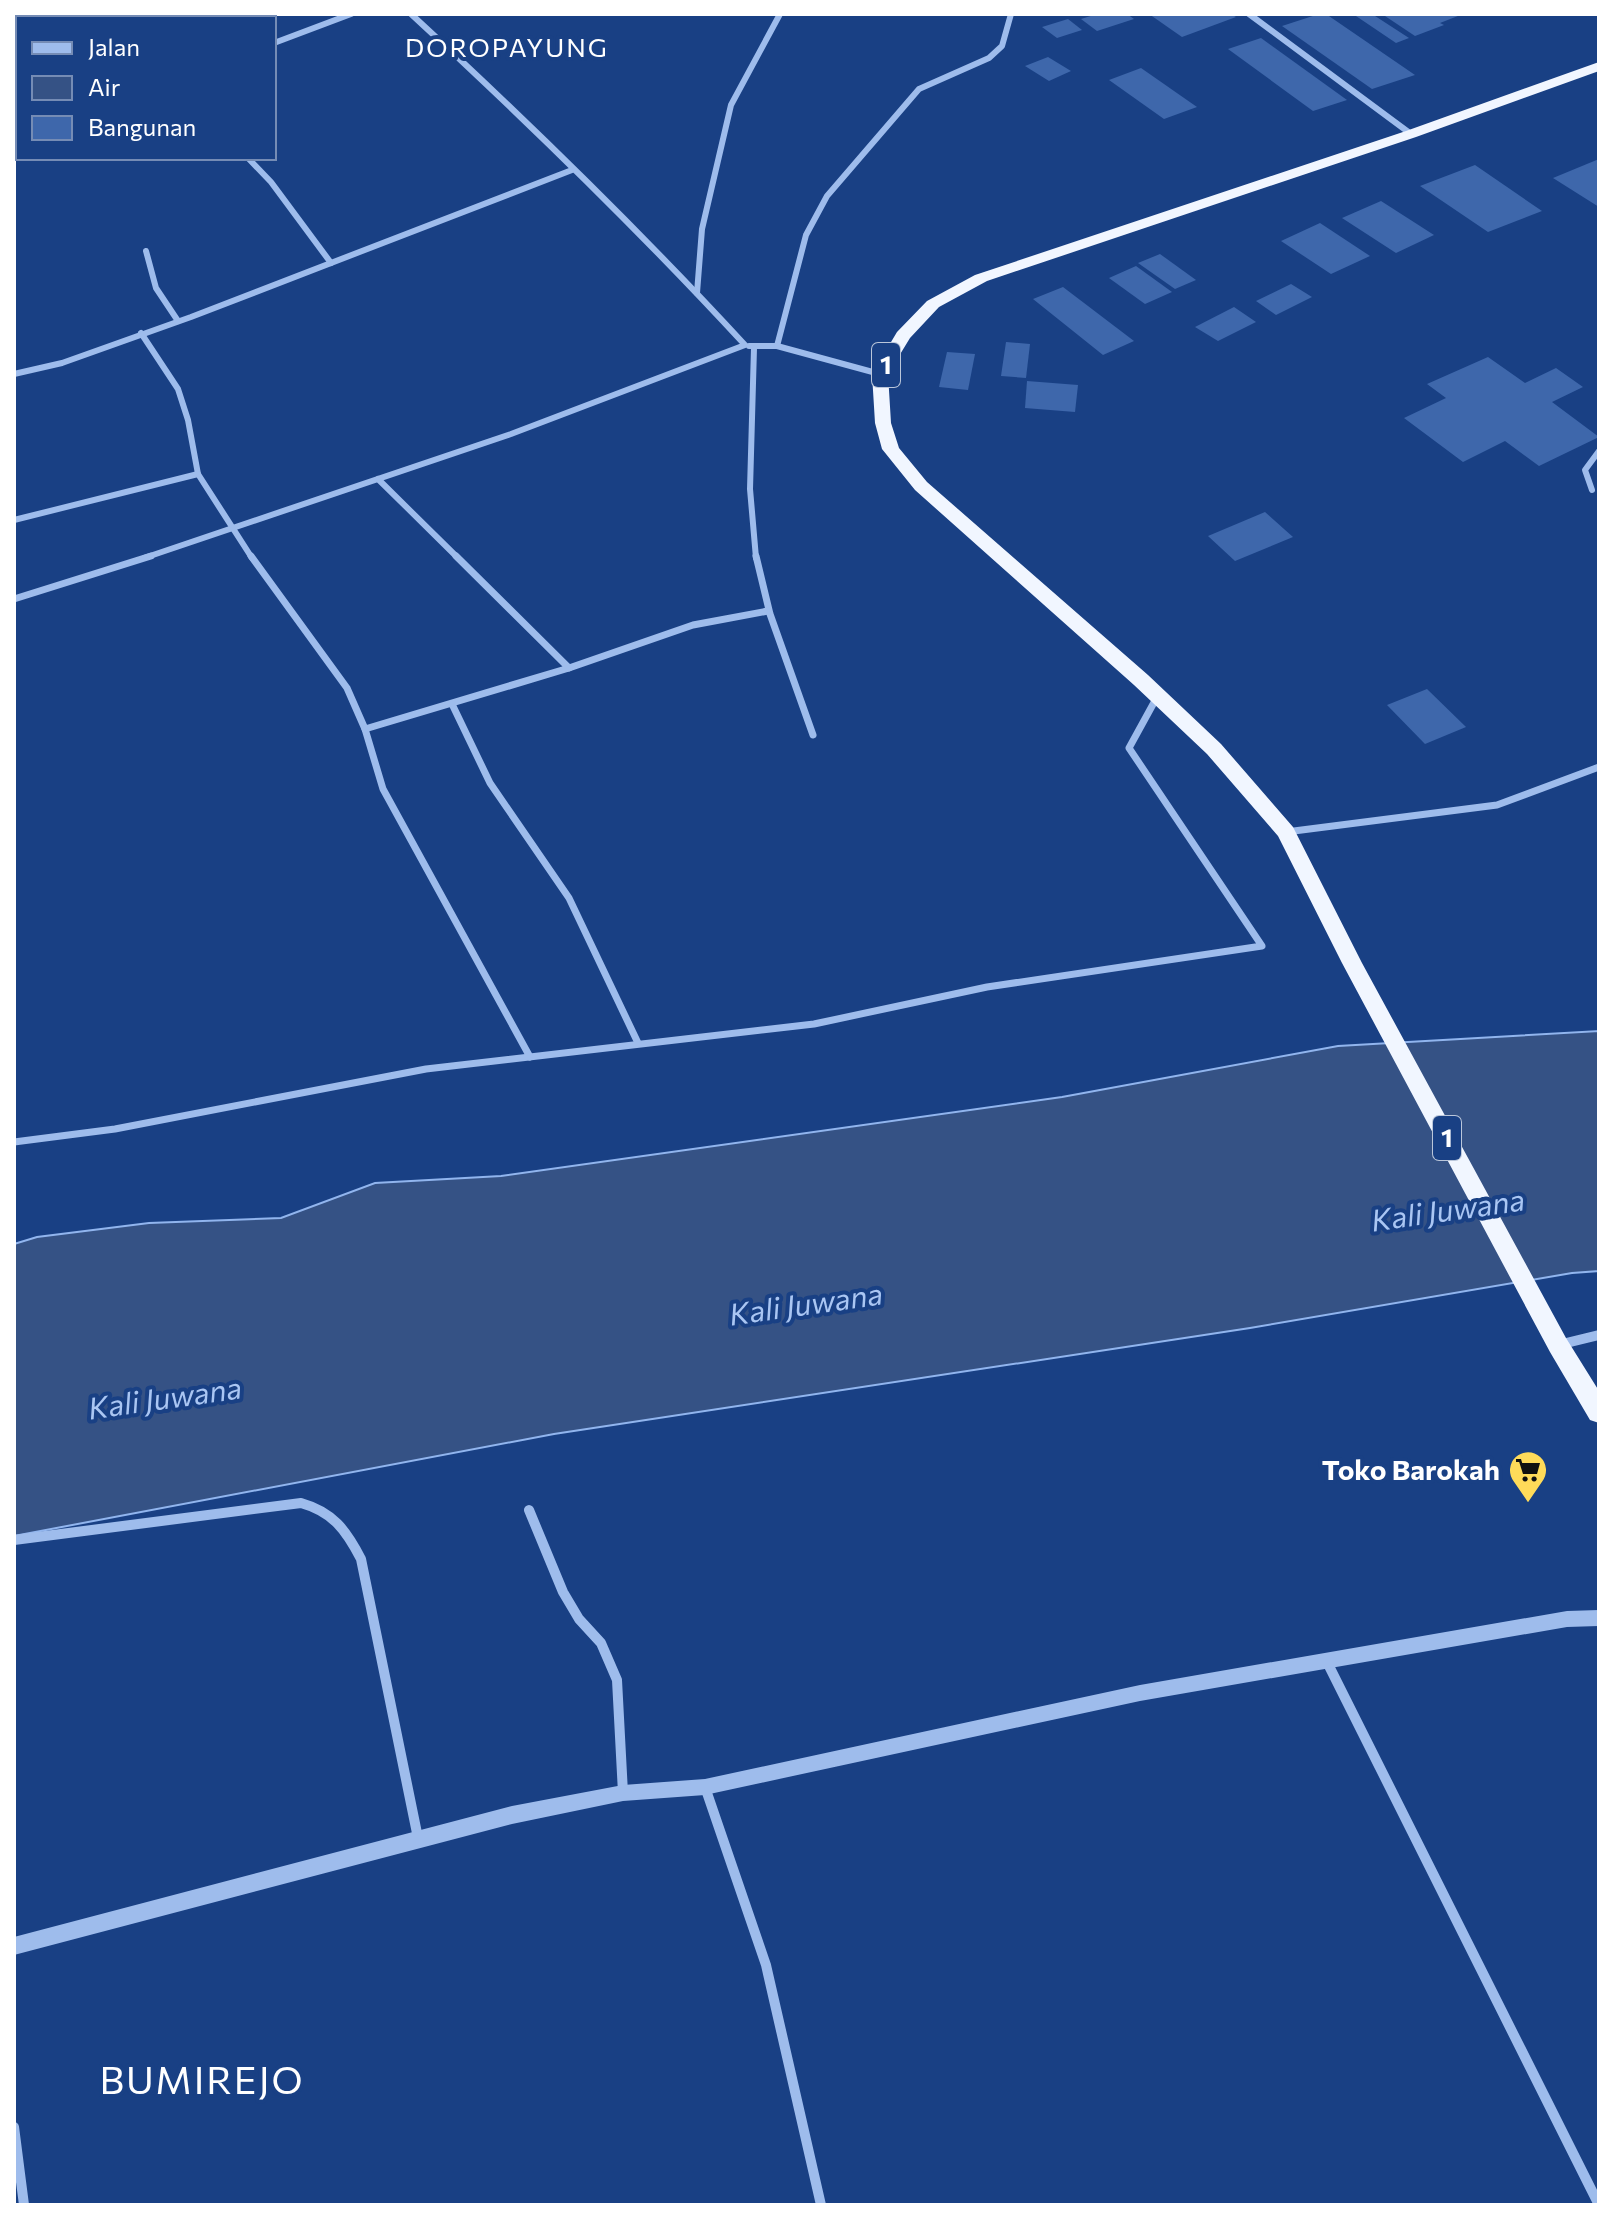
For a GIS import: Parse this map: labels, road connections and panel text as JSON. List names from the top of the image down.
{
  "streets": {
    "highway": ["1"]
  },
  "districts": ["DOROPAYUNG", "BUMIREJO"],
  "water": ["Kali Juwana"],
  "places": {
    "supermarket": ["Toko Barokah"]
  },
  "legend": ["Jalan", "Air", "Bangunan"]
}
